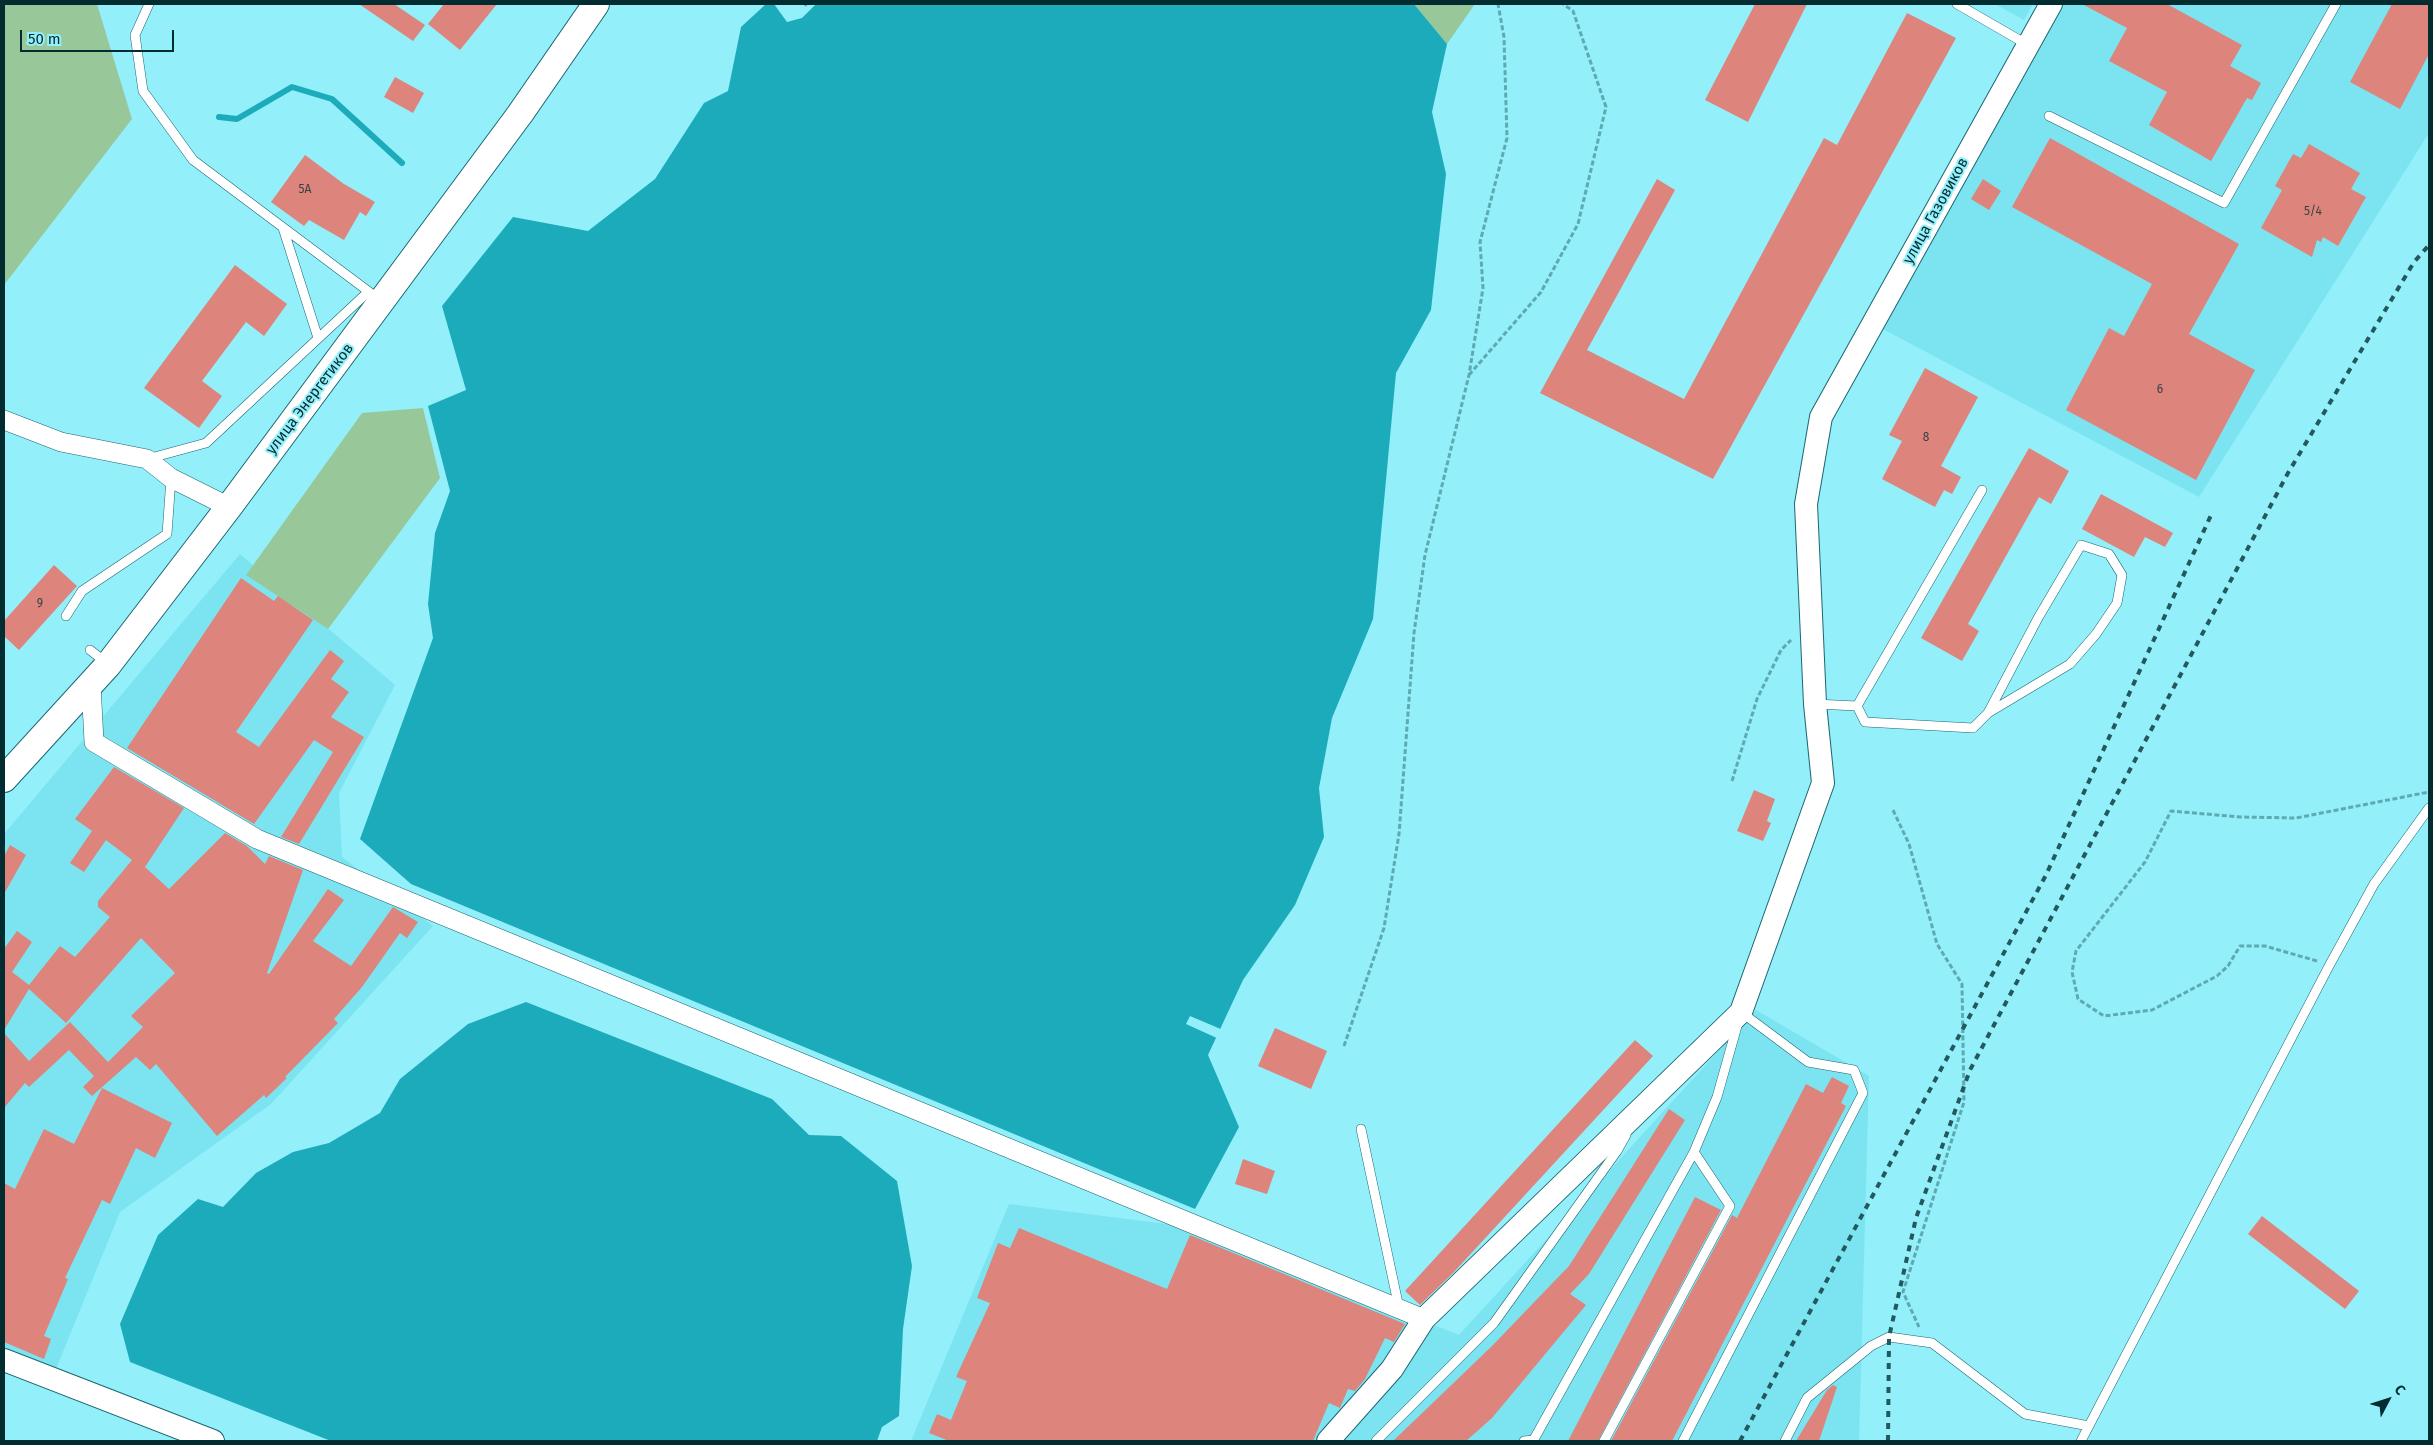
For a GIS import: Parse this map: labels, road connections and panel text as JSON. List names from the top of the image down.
{
  "streets": {
    "main road": ["улица Энергетиков"],
    "street": ["улица Газовиков"]
  },
  "house_numbers": [
    "5А",
    "5/4",
    "6",
    "8",
    "9"
  ],
  "scale_bar": "50 m",
  "north": "top right"
}
